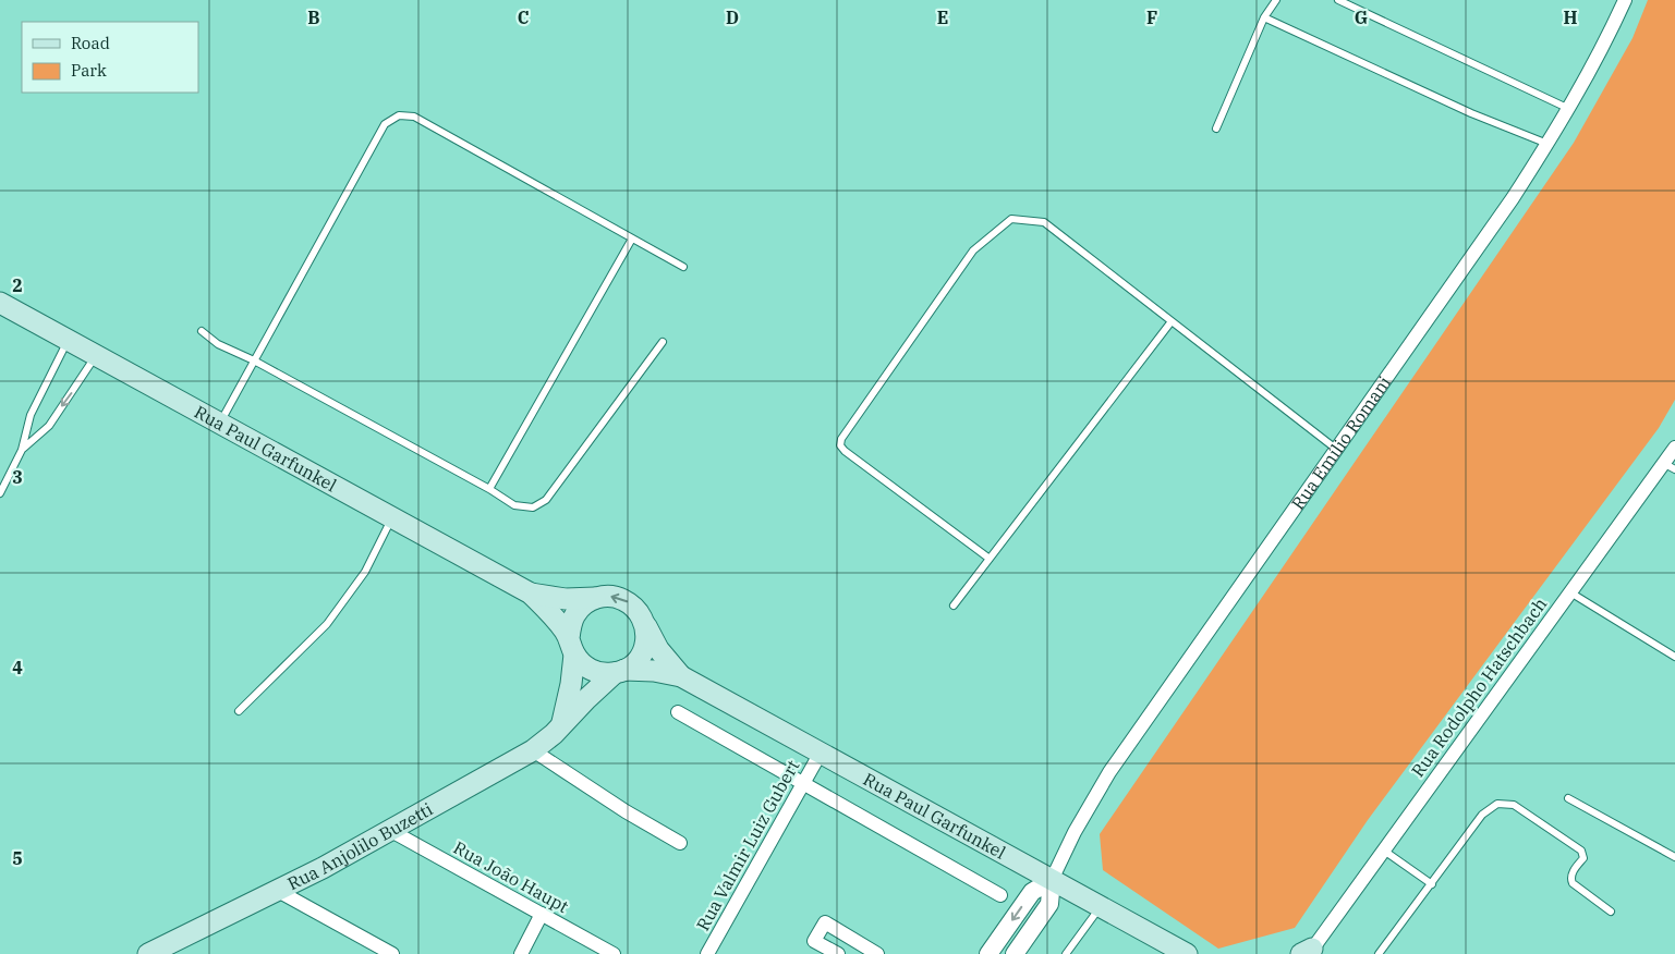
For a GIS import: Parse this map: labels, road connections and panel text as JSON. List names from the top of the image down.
{
  "streets": {
    "main road": ["Rua Paul Garfunkel", "Rua Anjolilo Buzetti"],
    "street": [
      "Rua Emílio Romani",
      "Rua Rodolpho Hatschbach",
      "Rua Valmir Luiz Gubert",
      "Rua João Haupt"
    ]
  },
  "crossings": [
    ["Rua Emílio Romani", "Rua Paul Garfunkel"],
    ["Rua Paul Garfunkel", "Rua Valmir Luiz Gubert"],
    ["Rua Paul Garfunkel", "Rua Anjolilo Buzetti"],
    ["Rua Anjolilo Buzetti", "Rua João Haupt"]
  ],
  "legend": ["Road", "Park"],
  "grid": {
    "columns": [
      "B",
      "C",
      "D",
      "E",
      "F",
      "G",
      "H"
    ],
    "rows": [
      "2",
      "3",
      "4",
      "5"
    ]
  }
}
